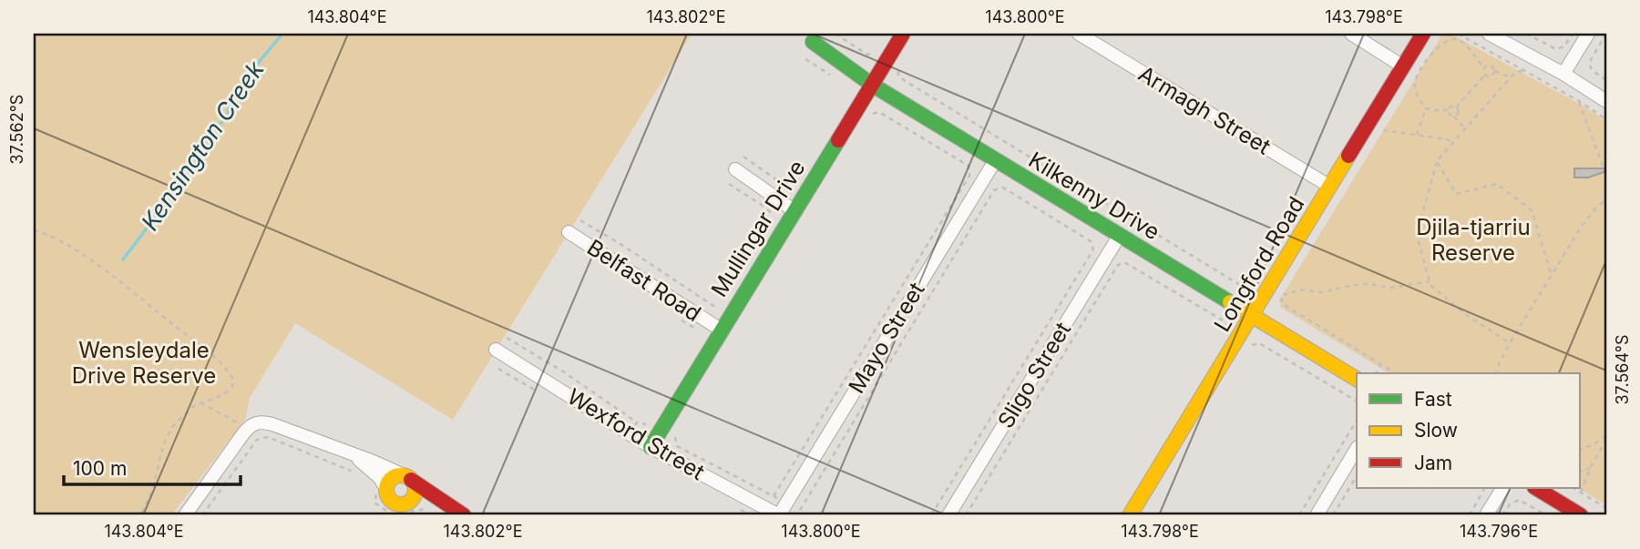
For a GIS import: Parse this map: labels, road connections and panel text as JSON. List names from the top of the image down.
{
  "streets": {
    "street": [
      "Armagh Street",
      "Kilkenny Drive",
      "Mullingar Drive",
      "Longford Road",
      "Belfast Road",
      "Mayo Street",
      "Sligo Street",
      "Wexford Street"
    ]
  },
  "crossings": [
    ["Armagh Street", "Longford Road"],
    ["Kilkenny Drive", "Mullingar Drive"],
    ["Kilkenny Drive", "Longford Road"],
    ["Kilkenny Drive", "Mayo Street"],
    ["Kilkenny Drive", "Sligo Street"],
    ["Mullingar Drive", "Belfast Road"],
    ["Mullingar Drive", "Wexford Street"],
    ["Mayo Street", "Wexford Street"]
  ],
  "water": ["Kensington Creek"],
  "parks": ["Djila-tjarriu Reserve", "Wensleydale Drive Reserve"],
  "legend": ["Fast", "Slow", "Jam"],
  "scale_bar": "100 m",
  "coordinates": [
    "143.804°E",
    "143.802°E",
    "143.800°E",
    "143.798°E",
    "37.562°S",
    "37.564°S",
    "143.796°E"
  ]
}
